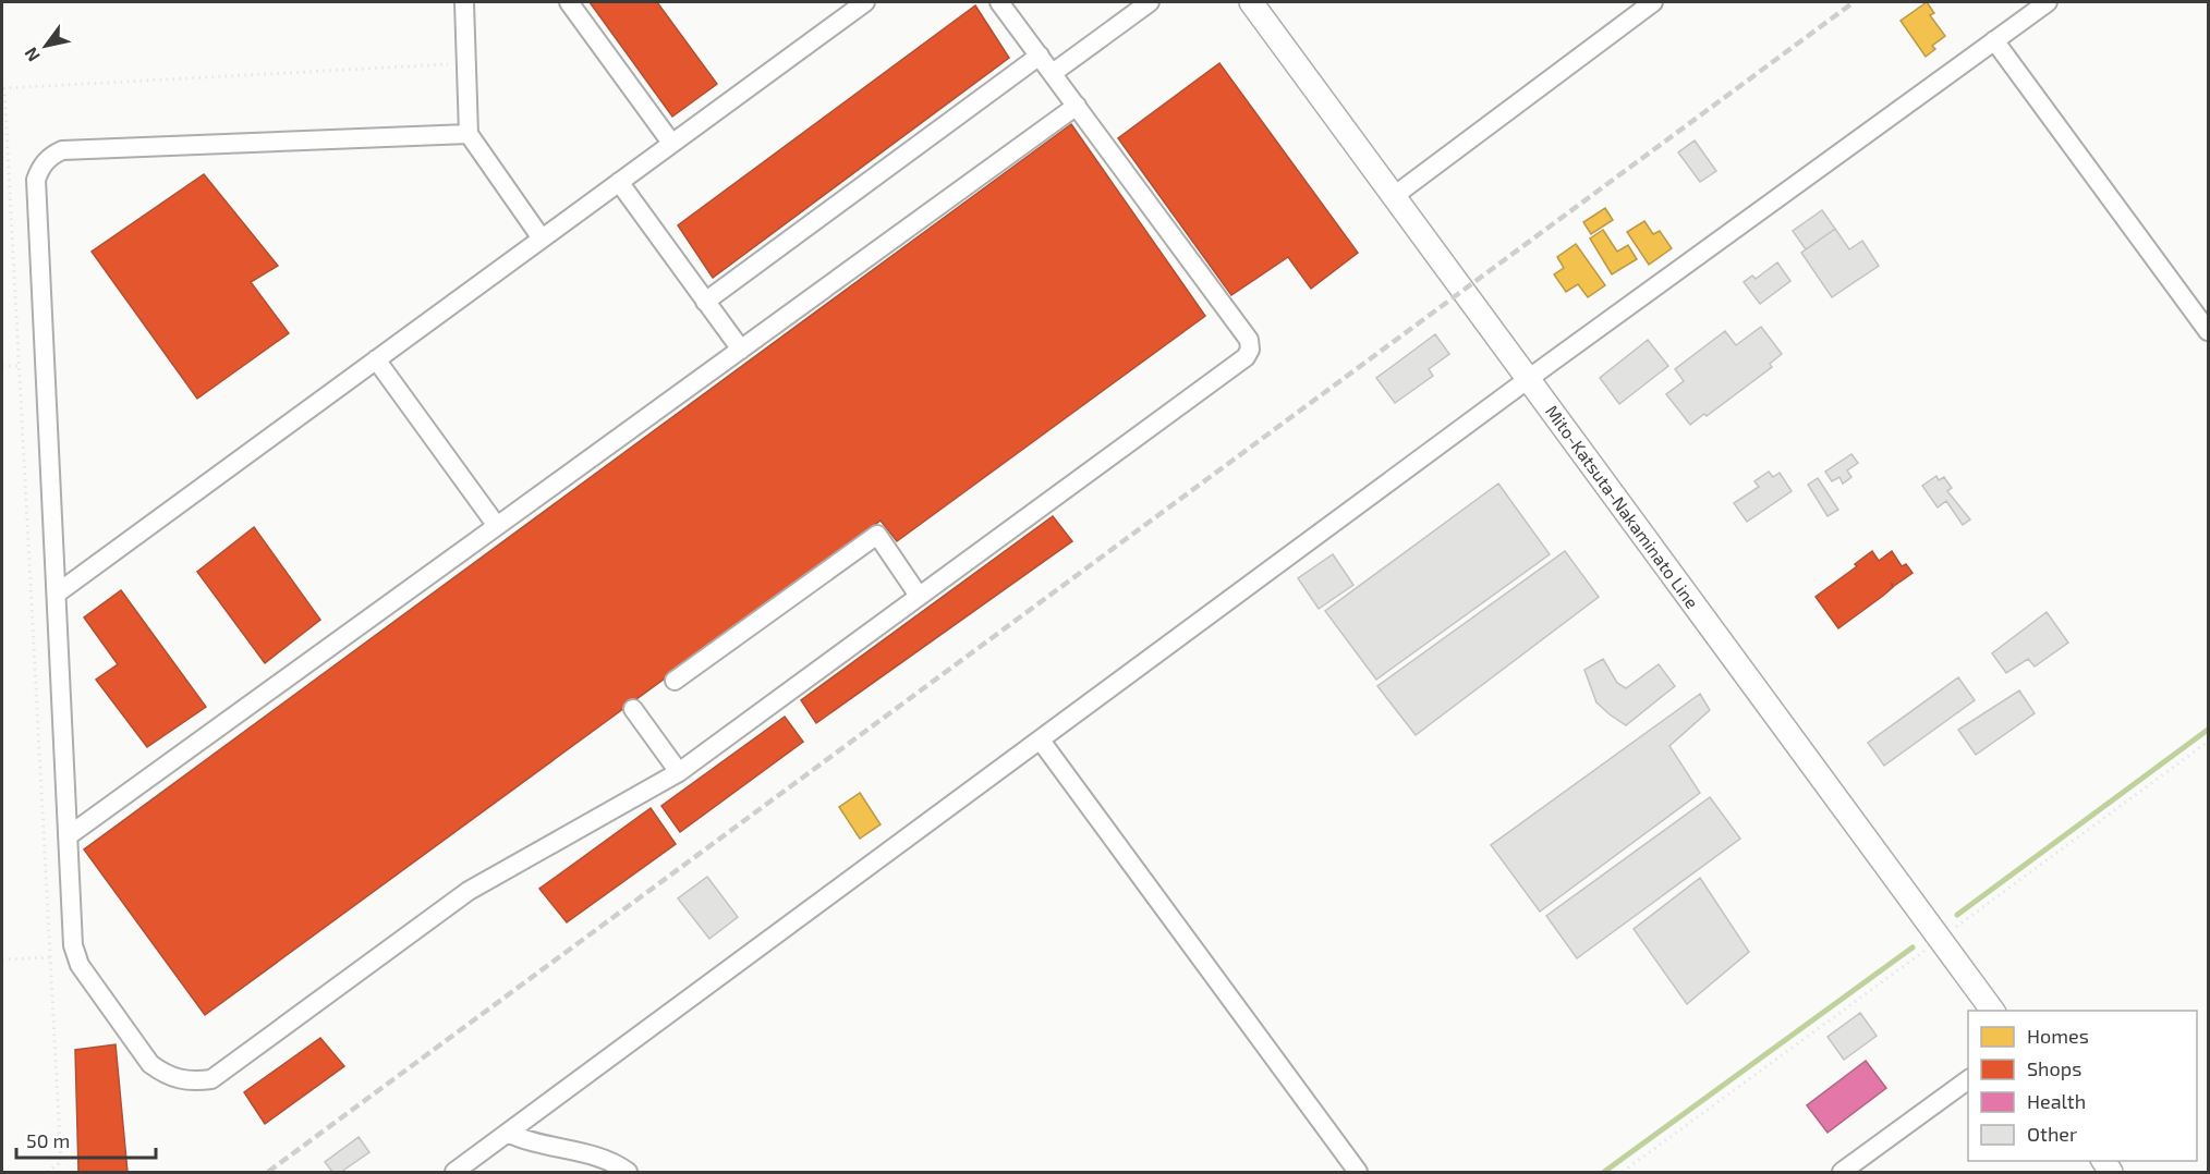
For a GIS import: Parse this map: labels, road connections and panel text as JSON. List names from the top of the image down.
{
  "streets": {
    "main road": ["Mito-Katsuta-Nakaminato Line"]
  },
  "legend": [
    "Homes",
    "Shops",
    "Health",
    "Other"
  ],
  "scale_bar": "50 m",
  "north": "bottom left"
}
